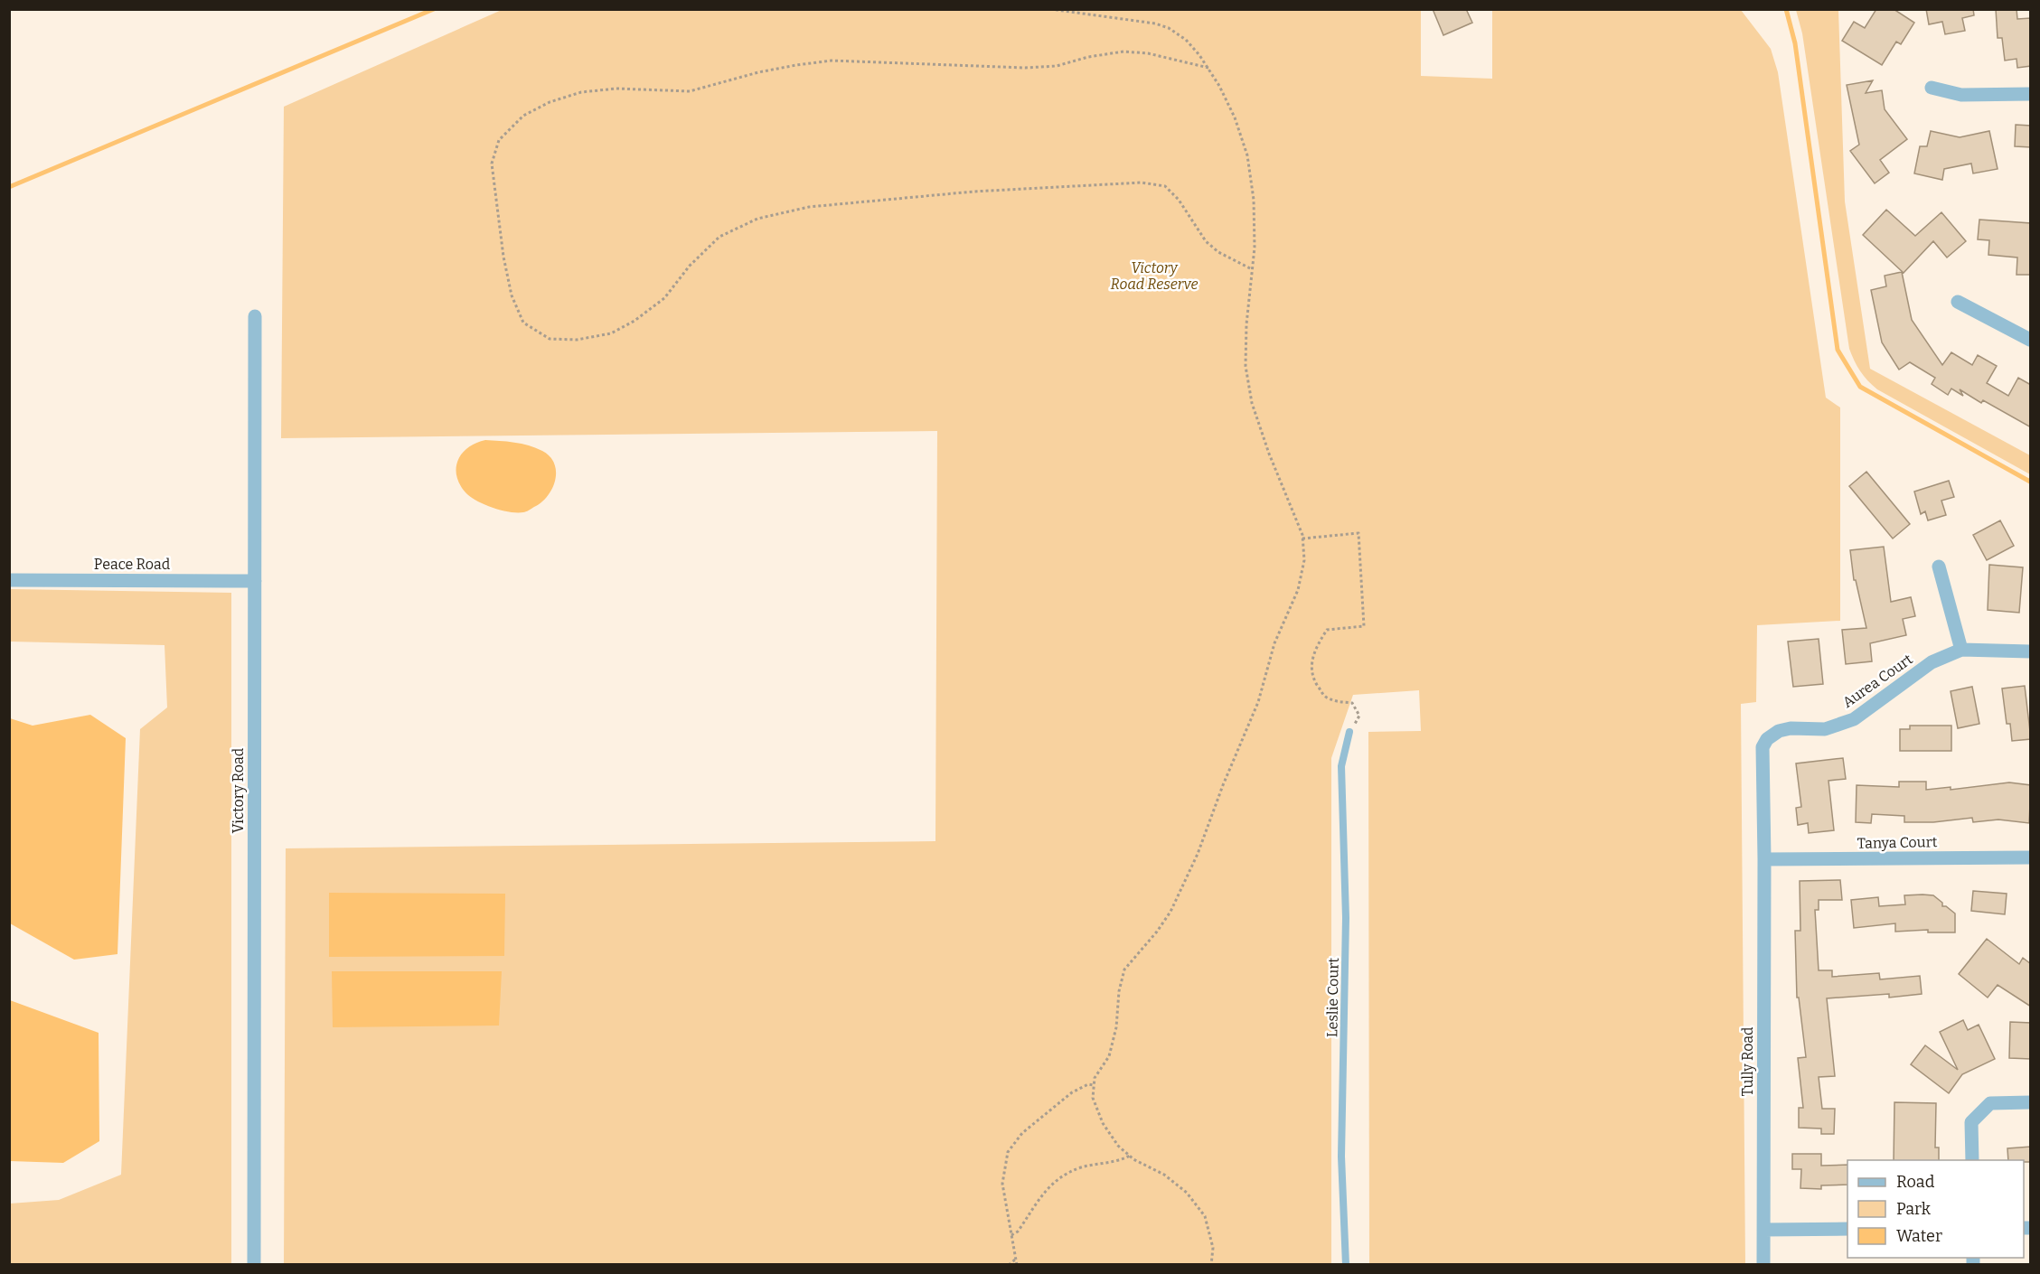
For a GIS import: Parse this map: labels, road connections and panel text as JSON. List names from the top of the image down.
{
  "streets": {
    "street": [
      "Peace Road",
      "Aurea Court",
      "Victory Road",
      "Tanya Court",
      "Tully Road"
    ],
    "lane": ["Leslie Court"]
  },
  "crossings": [
    ["Peace Road", "Victory Road"],
    ["Aurea Court", "Tanya Court"],
    ["Aurea Court", "Tully Road"],
    ["Tanya Court", "Tully Road"]
  ],
  "parks": ["Victory Road Reserve"],
  "legend": ["Road", "Park", "Water"]
}
